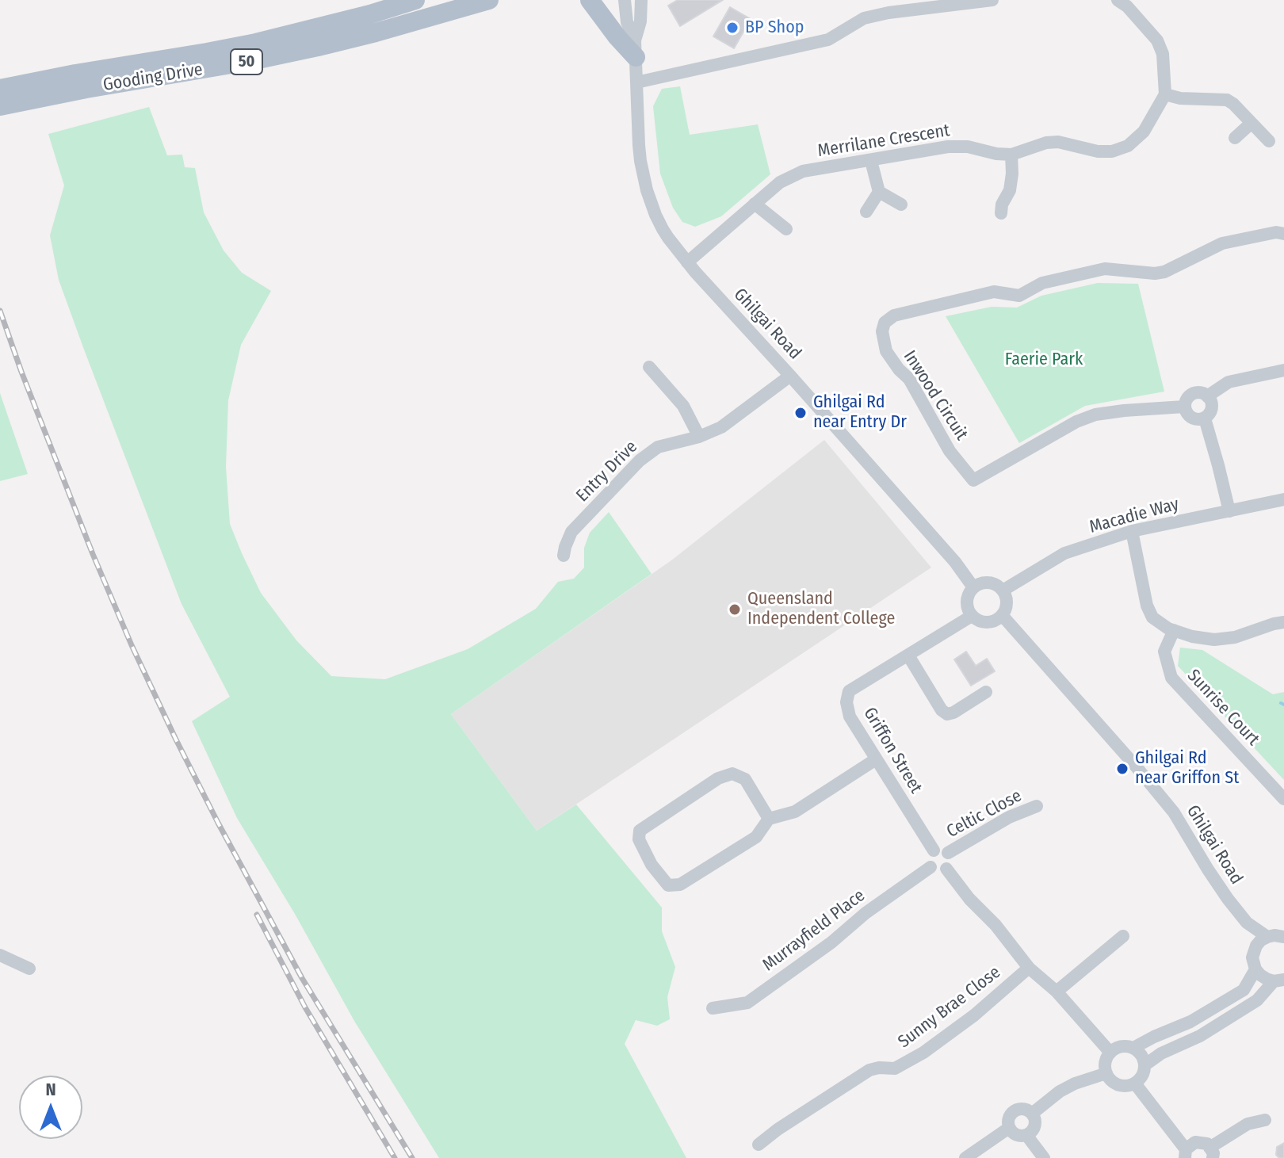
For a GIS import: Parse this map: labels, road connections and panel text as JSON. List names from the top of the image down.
{
  "streets": {
    "main road": ["50", "Gooding Drive"],
    "street": [
      "Merrilane Crescent",
      "Ghilgai Road",
      "Inwood Circuit",
      "Entry Drive",
      "Macadie Way",
      "Sunrise Court",
      "Griffon Street",
      "Celtic Close",
      "Murrayfield Place",
      "Sunny Brae Close"
    ]
  },
  "crossings": [
    ["Merrilane Crescent", "Ghilgai Road"],
    ["Ghilgai Road", "Entry Drive"],
    ["Ghilgai Road", "Macadie Way"],
    ["Ghilgai Road", "Griffon Street"],
    ["Macadie Way", "Griffon Street"],
    ["Griffon Street", "Celtic Close"],
    ["Griffon Street", "Murrayfield Place"],
    ["Celtic Close", "Murrayfield Place"]
  ],
  "parks": ["Faerie Park"],
  "places": [
    "BP Shop",
    "Ghilgai Rd near Entry Dr",
    "Queensland Independent College",
    "Ghilgai Rd near Griffon St"
  ],
  "north": "top"
}
